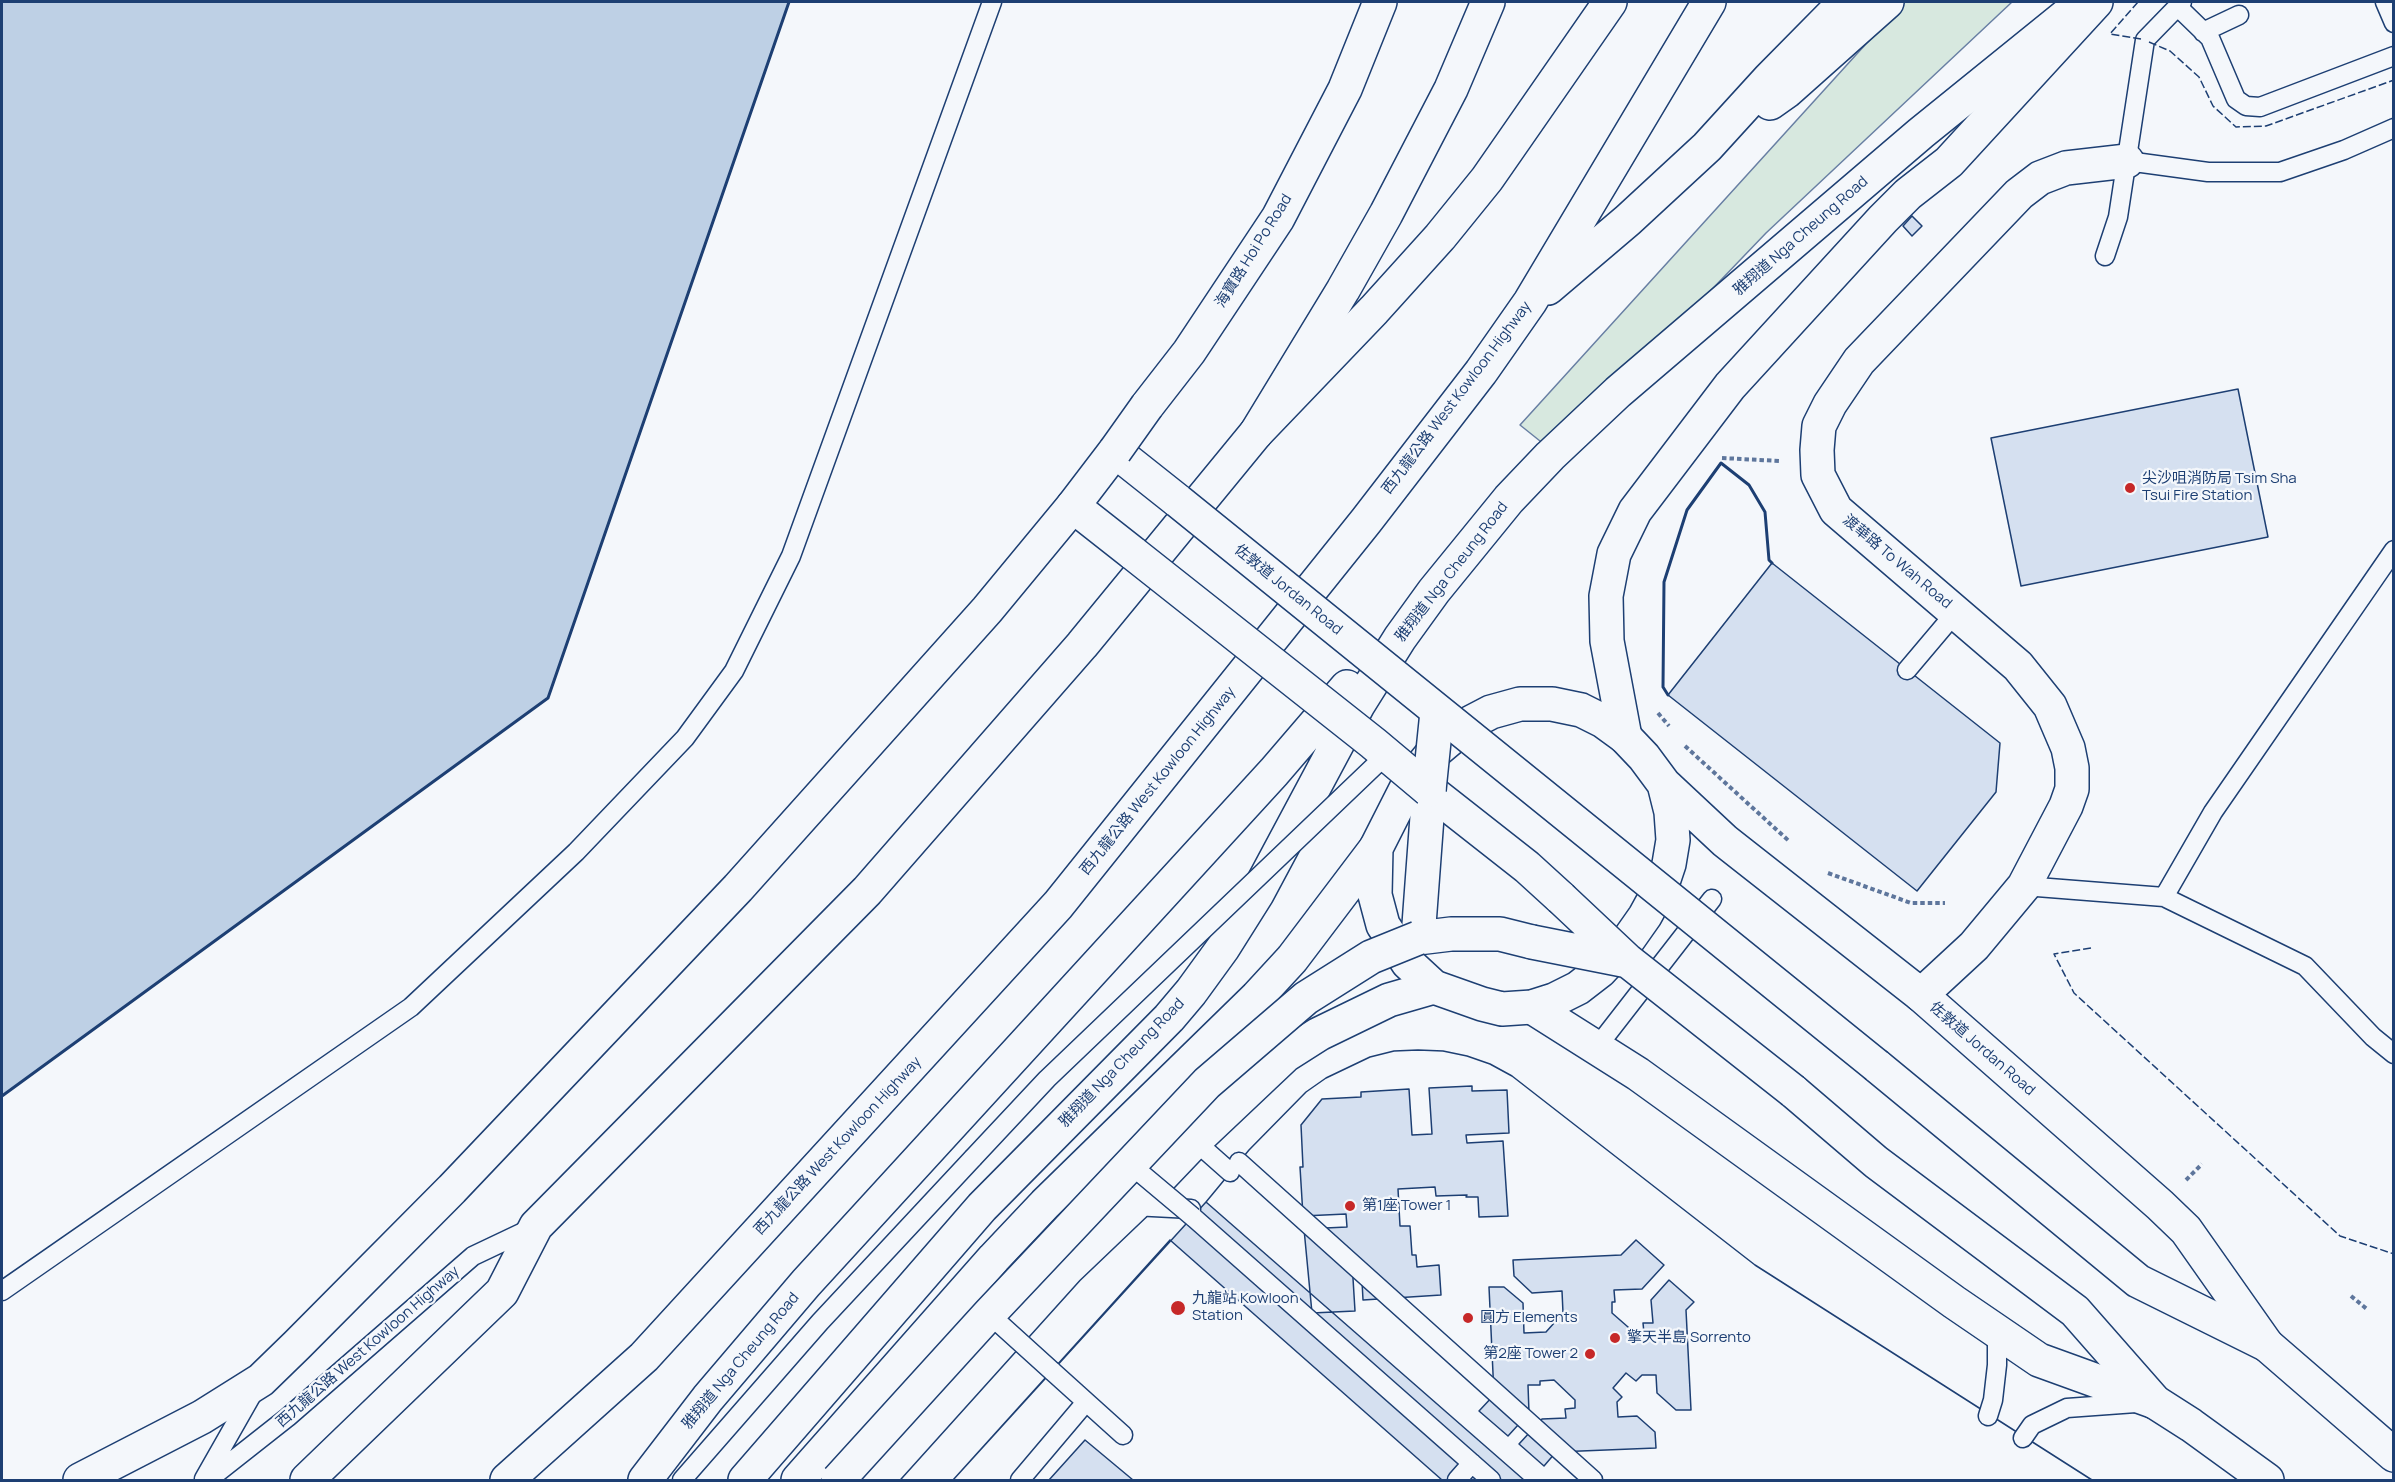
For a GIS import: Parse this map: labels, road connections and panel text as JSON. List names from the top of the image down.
{
  "streets": {
    "main road": [
      "雅翔道 Nga Cheung Road",
      "海寶路 Hoi Po Road",
      "西九龍公路 West Kowloon Highway",
      "渡華路 To Wah Road",
      "佐敦道 Jordan Road"
    ]
  },
  "crossings": [
    ["雅翔道 Nga Cheung Road", "佐敦道 Jordan Road"],
    ["海寶路 Hoi Po Road", "佐敦道 Jordan Road"],
    ["渡華路 To Wah Road", "佐敦道 Jordan Road"]
  ],
  "places": [
    "尖沙咀消防局 Tsim Sha Tsui Fire Station",
    "第1座 Tower 1",
    "九龍站 Kowloon Station",
    "圓方 Elements",
    "擎天半島 Sorrento",
    "第2座 Tower 2"
  ]
}
